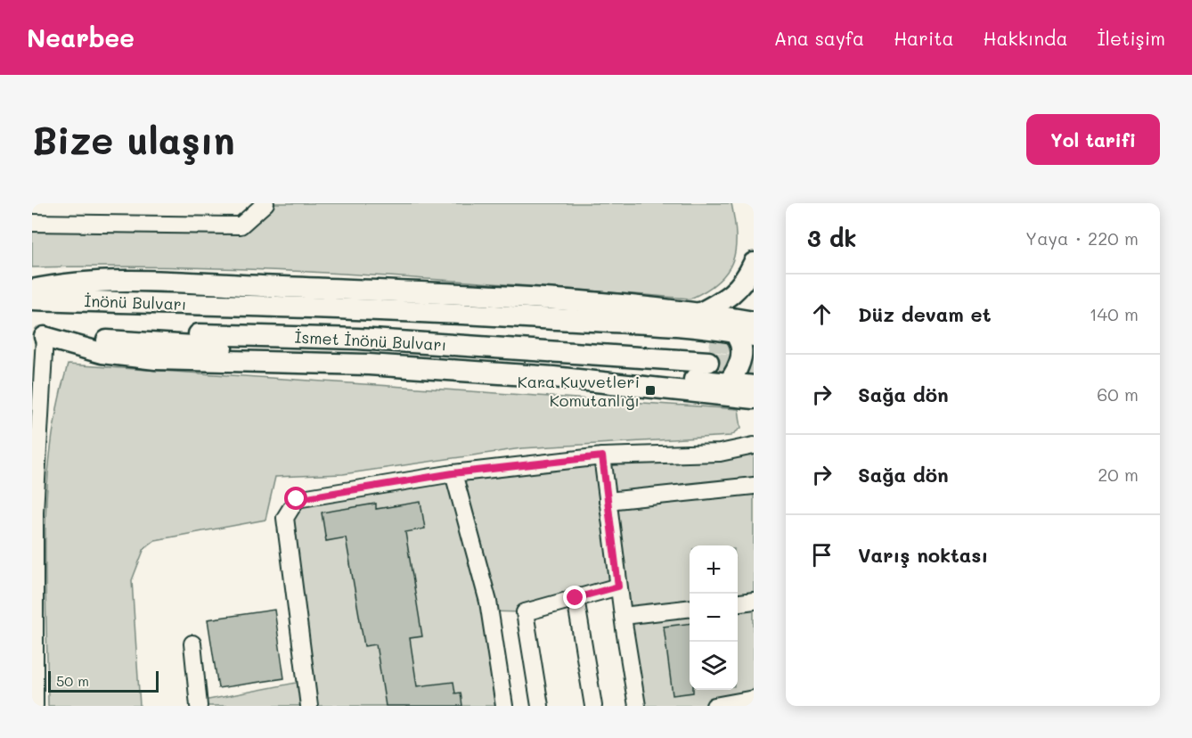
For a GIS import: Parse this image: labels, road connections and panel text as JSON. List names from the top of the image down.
{
  "streets": {
    "main road": ["İnönü Bulvarı", "İsmet İnönü Bulvarı"]
  },
  "crossings": [
    ["İnönü Bulvarı", "İsmet İnönü Bulvarı"]
  ],
  "places": {
    "transit": ["Kara Kuvvetleri Komutanlığı"]
  },
  "scale_bar": "50 m",
  "page": {
    "header": "Nearbee",
    "nav": [
      "Ana sayfa",
      "Harita",
      "Hakkında",
      "İletişim"
    ],
    "buttons": "Yol tarifi",
    "title": "Bize ulaşın",
    "heading": ["3 dk", "Yaya · 220 m"],
    "list": [
      ["Düz devam et", "140 m"],
      ["Sağa dön", "60 m"],
      ["Sağa dön", "20 m"],
      "Varış noktası"
    ],
    "map_buttons": ["+", "−"],
    "scale": "50 m"
  }
}
